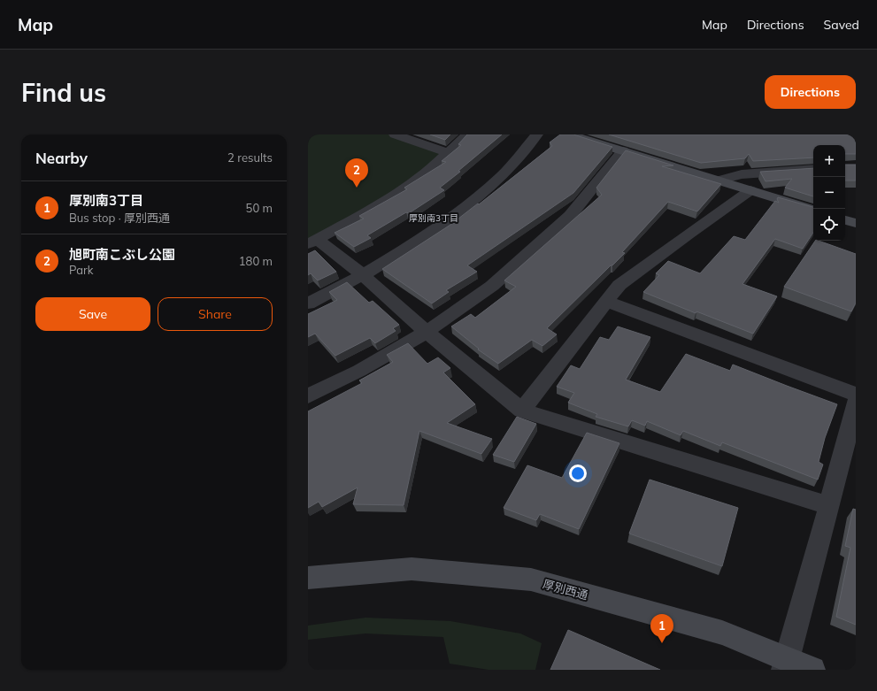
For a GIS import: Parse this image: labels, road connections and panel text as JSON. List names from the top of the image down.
{
  "streets": {
    "street": ["厚別西通"]
  },
  "districts": ["厚別南3丁目"],
  "page": {
    "header": "Map",
    "nav": ["Map", "Directions", "Saved"],
    "buttons": [
      "Directions",
      ["Save", "Share"]
    ],
    "title": "Find us",
    "heading": ["Nearby", "2 results"],
    "map_buttons": ["+", "−"],
    "pins": ["2", "1"],
    "list": [
      {
        "mark": "1",
        "name": "厚別南3丁目",
        "note": "Bus stop · 厚別西通",
        "value": "50 m"
      },
      {
        "mark": "2",
        "name": "旭町南こぶし公園",
        "note": "Park",
        "value": "180 m"
      }
    ]
  }
}
